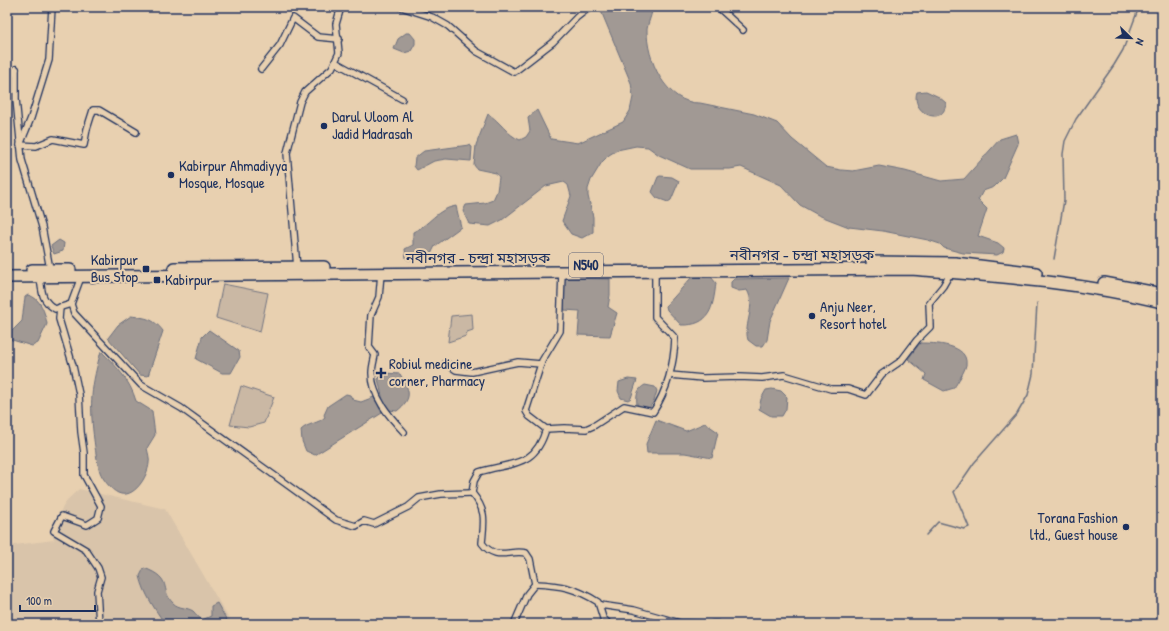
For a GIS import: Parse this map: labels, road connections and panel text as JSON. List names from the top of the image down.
{
  "streets": {
    "highway": ["নবীনগর - চন্দ্রা মহাসড়ক", "N540"]
  },
  "places": {
    "other": [
      "Darul Uloom Al Jadid Madrasah",
      "Kabirpur Ahmadiyya Mosque, Mosque",
      "Anju Neer, Resort hotel",
      "Torana Fashion ltd., Guest house"
    ],
    "transit": ["Kabirpur Bus Stop", "Kabirpur"],
    "health": ["Robiul medicine corner, Pharmacy"]
  },
  "scale_bar": "100 m",
  "north": "bottom right"
}
